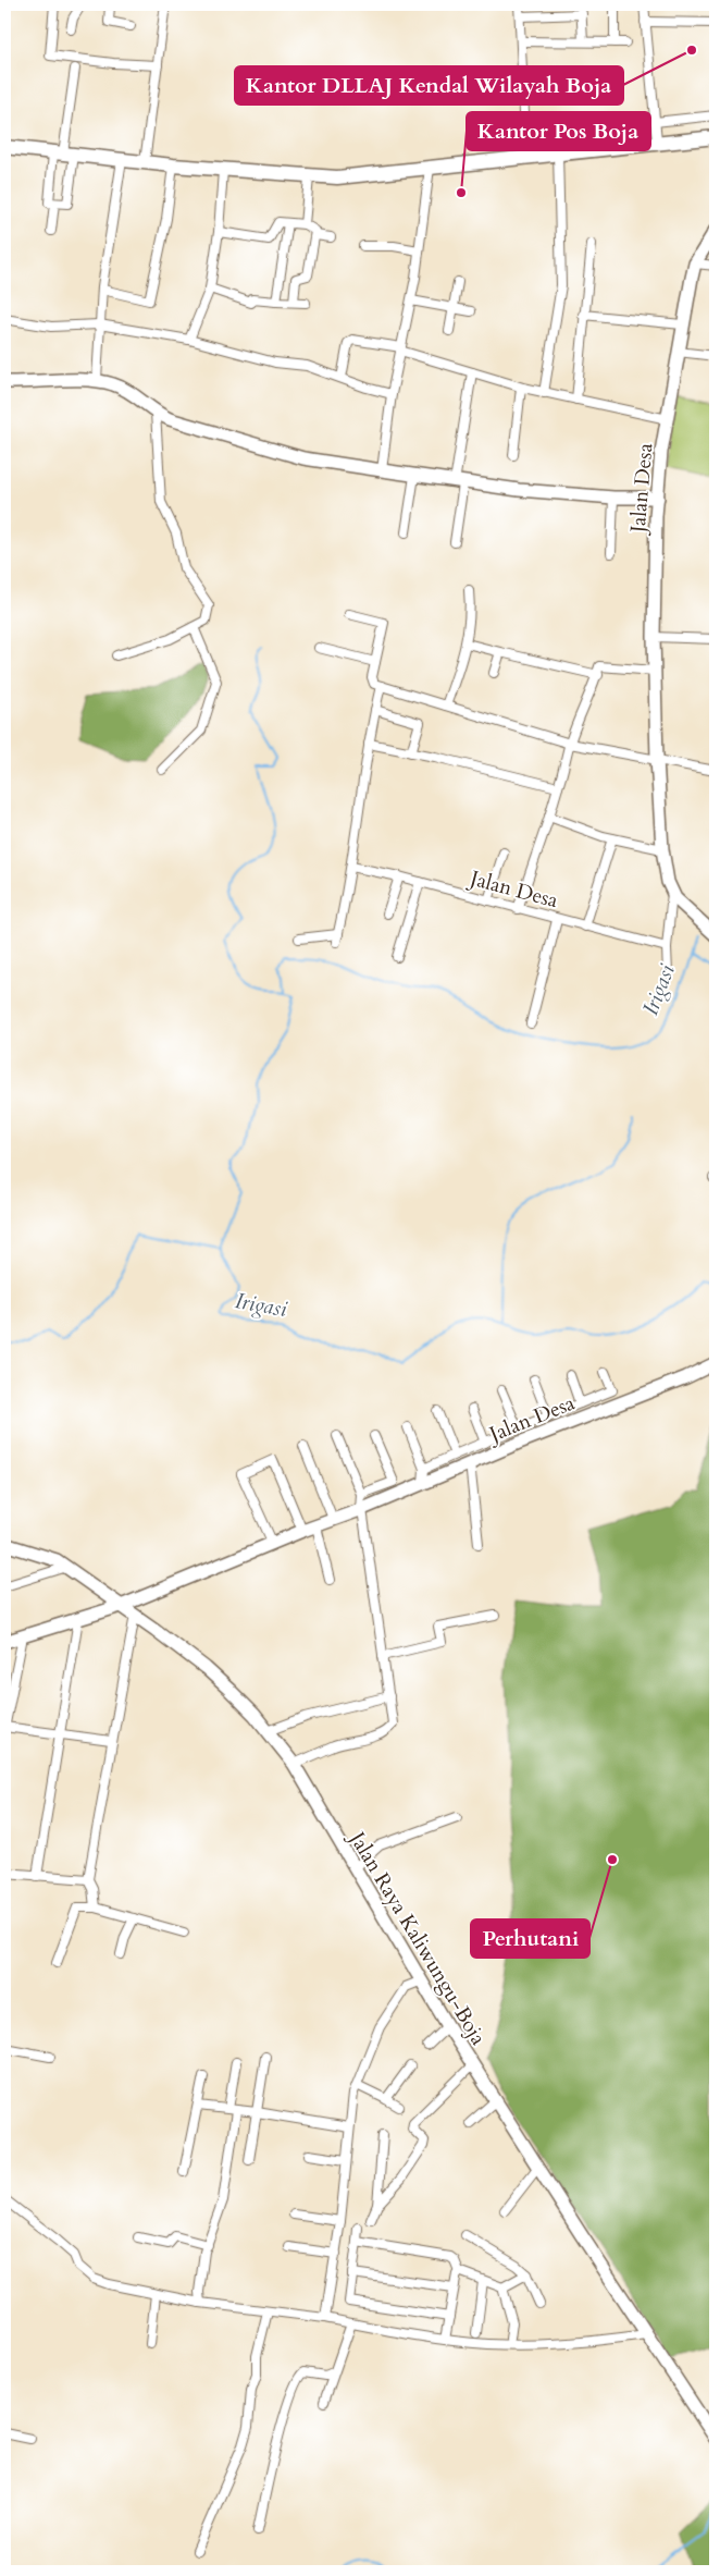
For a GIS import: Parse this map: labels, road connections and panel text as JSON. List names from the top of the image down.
{
  "streets": {
    "street": ["Jalan Desa", "Jalan Raya Kaliwungu-Boja"]
  },
  "crossings": [
    ["Jalan Desa", "Jalan Raya Kaliwungu-Boja"]
  ],
  "water": ["Irigasi"],
  "places": ["Kantor DLLAJ Kendal Wilayah Boja", "Kantor Pos Boja", "Perhutani"]
}
